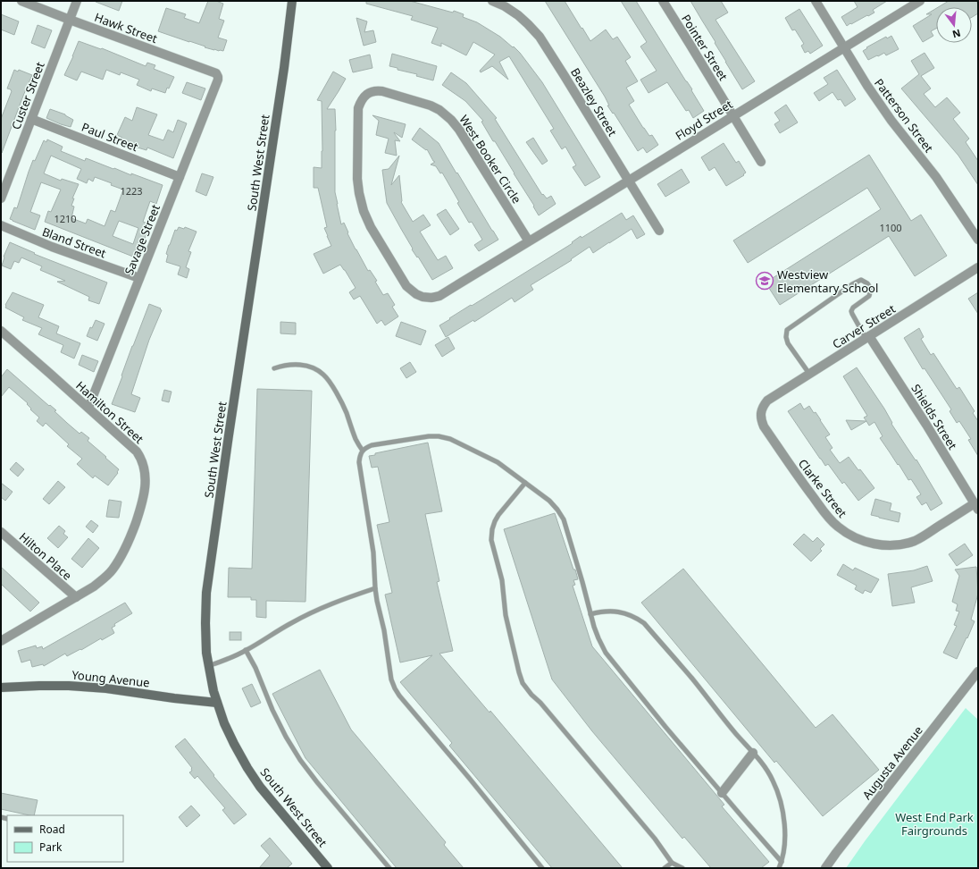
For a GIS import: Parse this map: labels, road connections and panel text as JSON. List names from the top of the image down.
{
  "streets": {
    "street": [
      "Hawk Street",
      "Pointer Street",
      "Custer Street",
      "Beazley Street",
      "Patterson Street",
      "Floyd Street",
      "Paul Street",
      "West Booker Circle",
      "South West Street",
      "Savage Street",
      "Bland Street",
      "Carver Street",
      "Hamilton Street",
      "Shields Street",
      "Clarke Street",
      "Hilton Place",
      "Young Avenue",
      "Augusta Avenue"
    ]
  },
  "crossings": [
    ["Hawk Street", "Custer Street"],
    ["Hawk Street", "Savage Street"],
    ["Pointer Street", "Floyd Street"],
    ["Custer Street", "Paul Street"],
    ["Beazley Street", "Floyd Street"],
    ["Patterson Street", "Floyd Street"],
    ["Floyd Street", "West Booker Circle"],
    ["Paul Street", "Savage Street"],
    ["South West Street", "Young Avenue"],
    ["Savage Street", "Bland Street"],
    ["Savage Street", "Hamilton Street"],
    ["Carver Street", "Shields Street"],
    ["Carver Street", "Clarke Street"],
    ["Hamilton Street", "Hilton Place"],
    ["Shields Street", "Clarke Street"]
  ],
  "parks": ["West End Park Fairgrounds"],
  "places": {
    "school or university": ["Westview Elementary School"]
  },
  "house_numbers": ["1223", "1210", "1100"],
  "legend": ["Road", "Park"],
  "north": "bottom"
}
